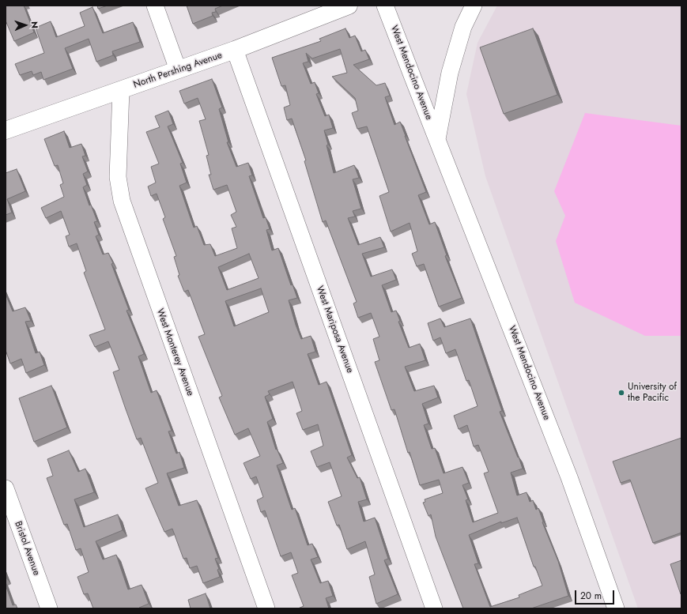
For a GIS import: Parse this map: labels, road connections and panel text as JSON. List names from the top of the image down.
{
  "streets": {
    "main road": ["North Pershing Avenue"],
    "street": [
      "West Mendocino Avenue",
      "West Mariposa Avenue",
      "West Monterey Avenue",
      "Bristol Avenue"
    ]
  },
  "crossings": [
    ["North Pershing Avenue", "West Mariposa Avenue"],
    ["North Pershing Avenue", "West Monterey Avenue"]
  ],
  "places": ["University of the Pacific"],
  "scale_bar": "20 m",
  "north": "right"
}
